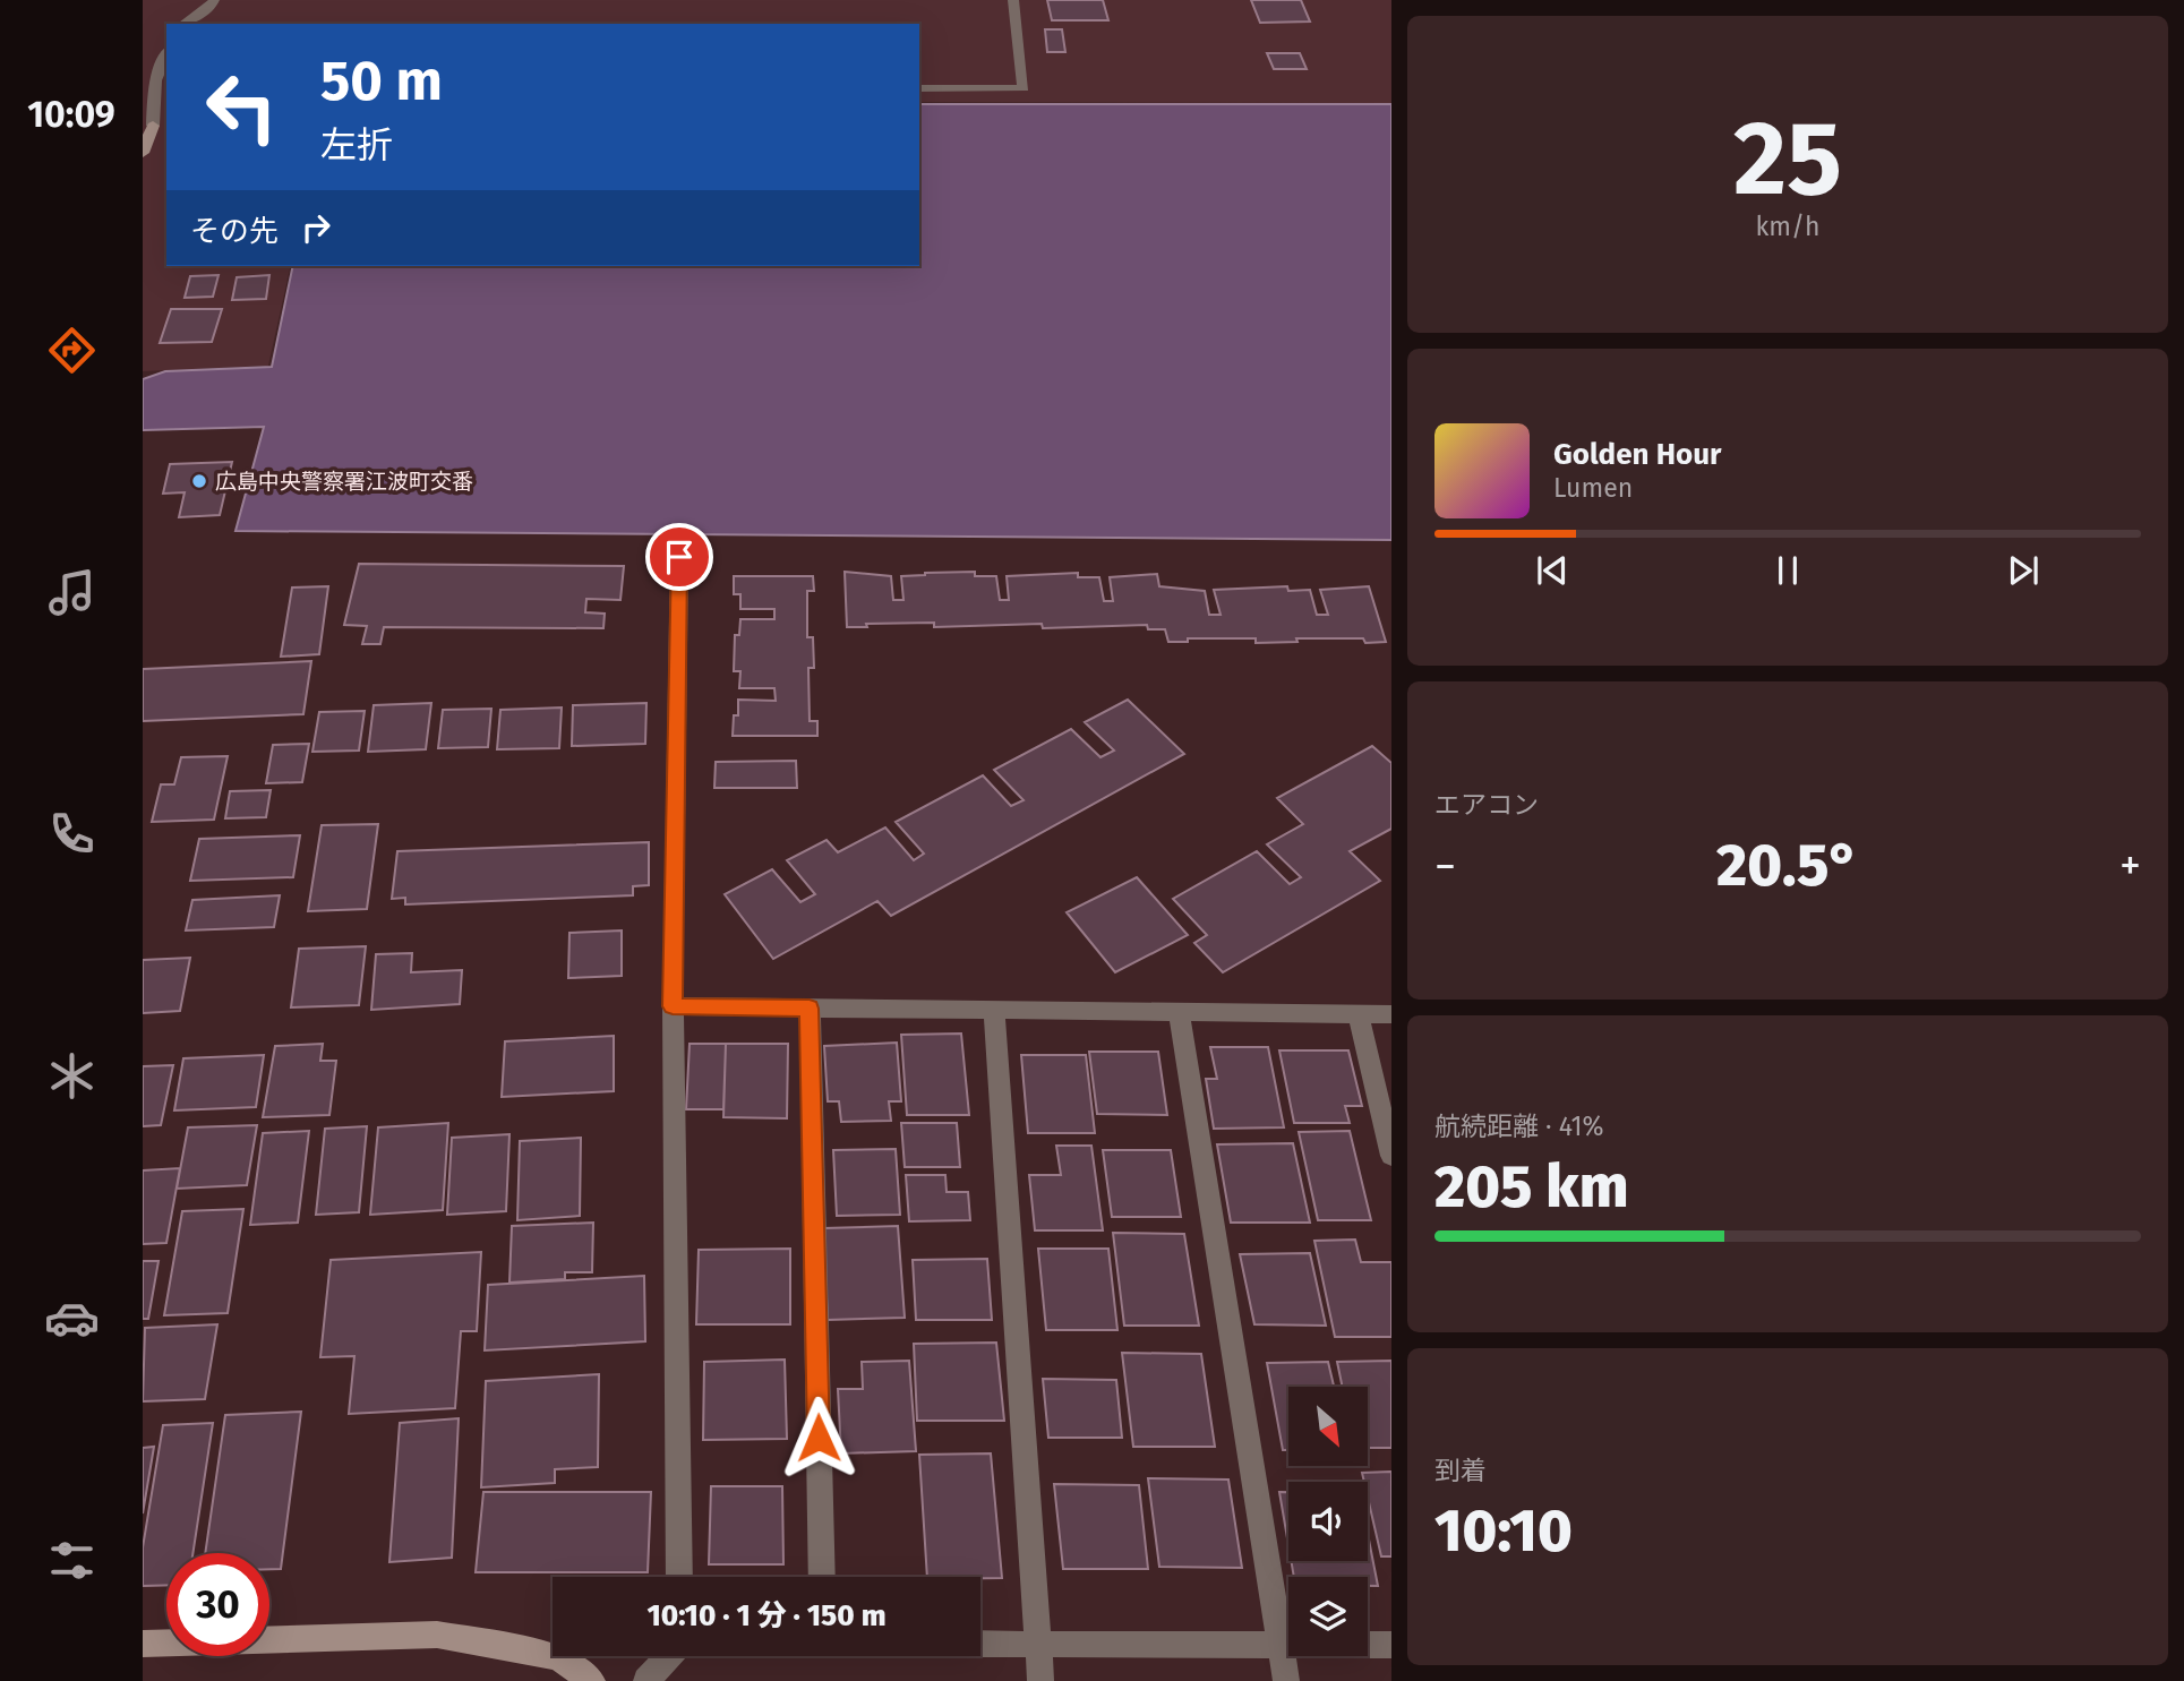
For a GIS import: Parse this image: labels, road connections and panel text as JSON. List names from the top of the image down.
{
  "places": ["広島中央警察署江波町交番"],
  "north": "bottom right",
  "page": {
    "tabs": "10:09",
    "tile": [
      ["25", "km/h"],
      "エアコン",
      ["航続距離 · 41%", "205 km"],
      ["到着", "10:10"]
    ],
    "turn": ["50 m", "左折"],
    "then": "その先",
    "song": ["Golden Hour", "Lumen"],
    "heat": ["−", "20.5°", "+"],
    "limit": "30",
    "trip": "10:10 · 1 分 · 150 m"
  }
}
